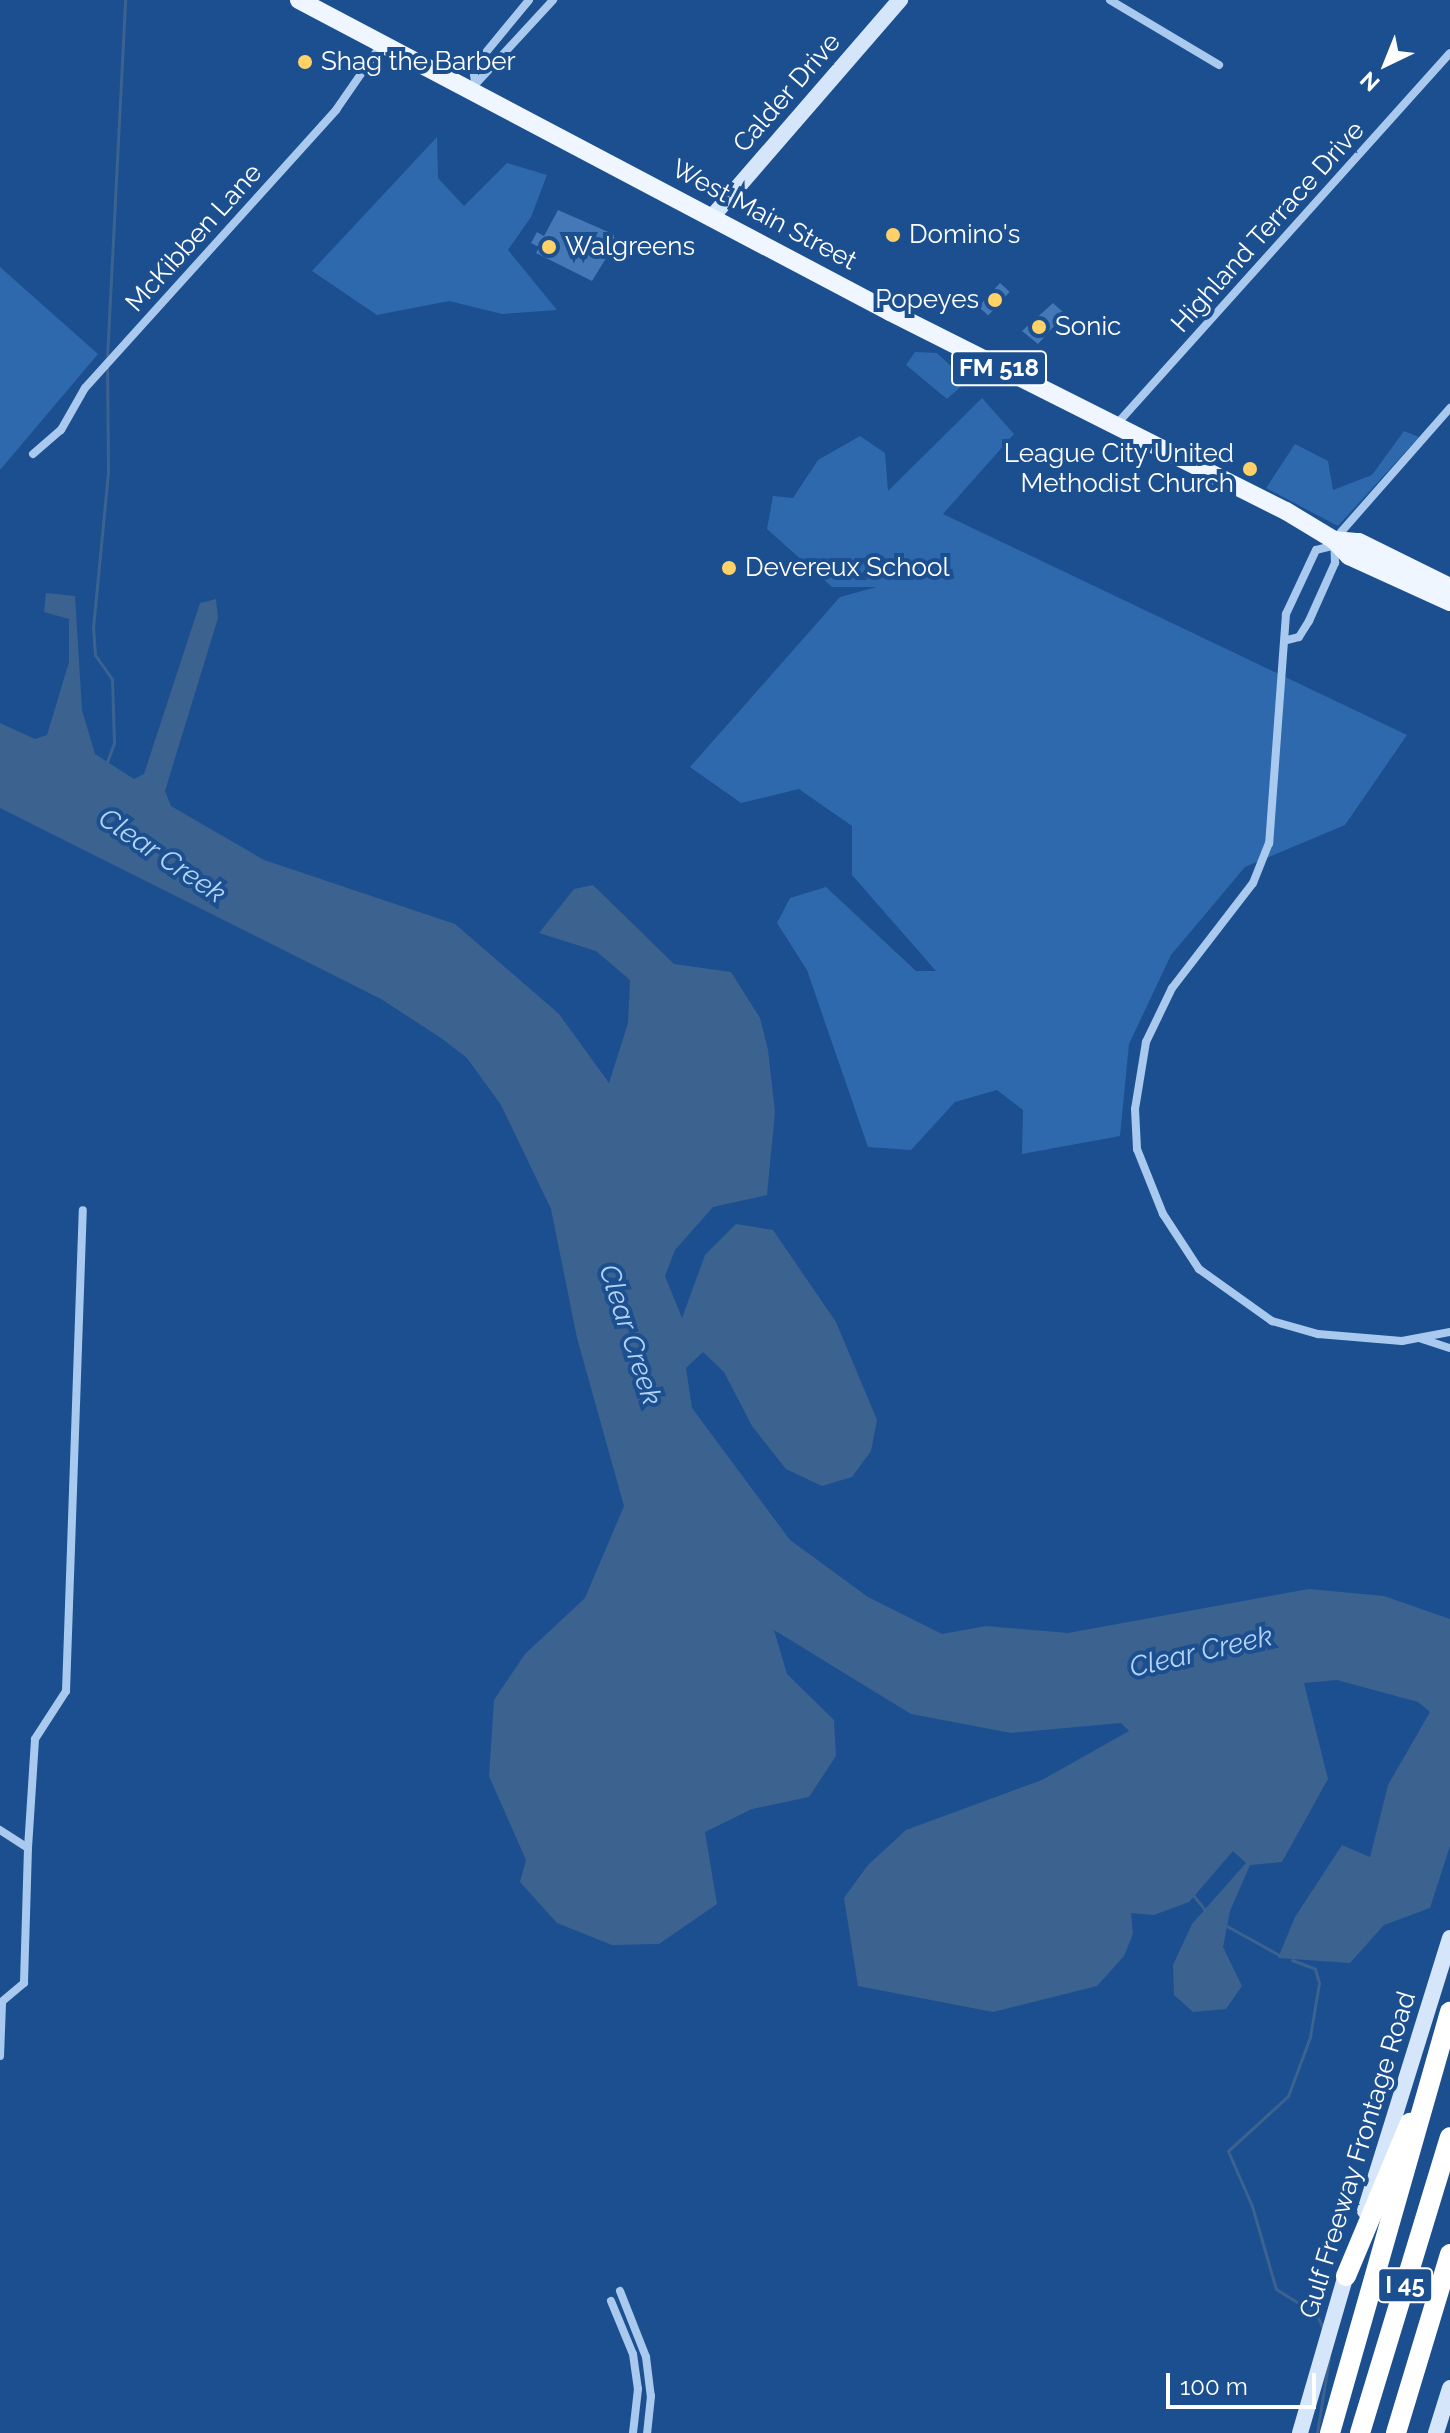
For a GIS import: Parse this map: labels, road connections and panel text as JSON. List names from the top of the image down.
{
  "streets": {
    "highway": ["I 45"],
    "main road": [
      "Calder Drive",
      "West Main Street",
      "FM 518",
      "Gulf Freeway Frontage Road"
    ],
    "street": ["Highland Terrace Drive", "McKibben Lane"]
  },
  "crossings": [
    ["Calder Drive", "West Main Street"],
    ["West Main Street", "Highland Terrace Drive"],
    ["West Main Street", "McKibben Lane"]
  ],
  "water": ["Clear Creek"],
  "places": [
    "Shag the Barber",
    "Domino's",
    "Walgreens",
    "Popeyes",
    "Sonic",
    "League City United Methodist Church",
    "Devereux School"
  ],
  "scale_bar": "100 m",
  "north": "bottom left"
}
